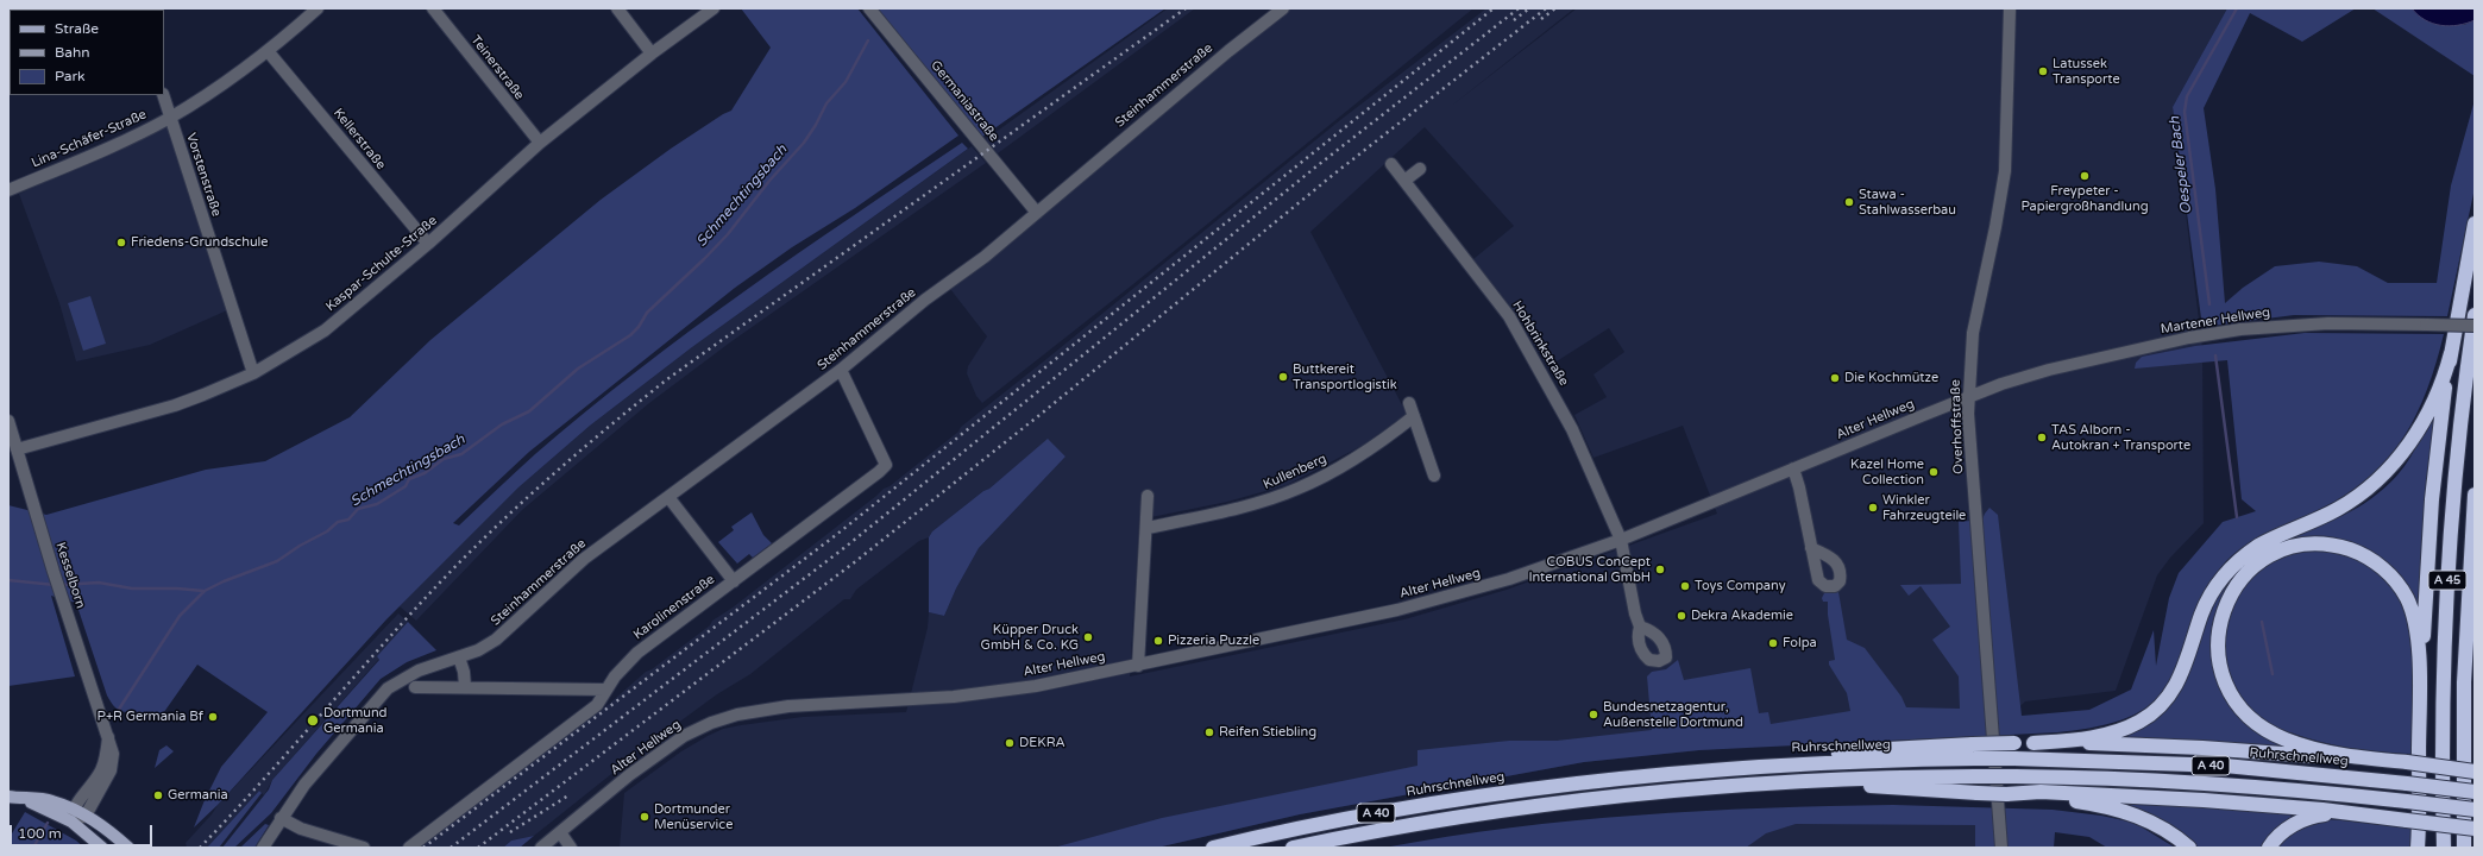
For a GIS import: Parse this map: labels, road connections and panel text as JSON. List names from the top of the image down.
{
  "streets": {
    "highway": ["A 45", "Ruhrschnellweg", "A 40"],
    "street": [
      "Teinerstraße",
      "Steinhammerstraße",
      "Germaniastraße",
      "Lina-Schäfer-Straße",
      "Kellerstraße",
      "Vorstenstraße",
      "Kaspar-Schulte-Straße",
      "Martener Hellweg",
      "Hohbrinkstraße",
      "Alter Hellweg",
      "Overhoffstraße",
      "Kullenberg",
      "Kesselborn",
      "Karolinenstraße"
    ]
  },
  "crossings": [
    ["Teinerstraße", "Kaspar-Schulte-Straße"],
    ["Steinhammerstraße", "Germaniastraße"],
    ["Steinhammerstraße", "Karolinenstraße"],
    ["Lina-Schäfer-Straße", "Kellerstraße"],
    ["Lina-Schäfer-Straße", "Vorstenstraße"],
    ["Kellerstraße", "Kaspar-Schulte-Straße"],
    ["Vorstenstraße", "Kaspar-Schulte-Straße"],
    ["Kaspar-Schulte-Straße", "Kesselborn"],
    ["Martener Hellweg", "Alter Hellweg"],
    ["Martener Hellweg", "Overhoffstraße"],
    ["Hohbrinkstraße", "Alter Hellweg"],
    ["Alter Hellweg", "Overhoffstraße"]
  ],
  "water": ["Oespeler Bach", "Schmechtingsbach"],
  "places": [
    "Latussek Transporte",
    "Freypeter - Papiergroßhandlung",
    "Stawa - Stahlwasserbau",
    "Friedens-Grundschule",
    "Buttkereit Transportlogistik",
    "Die Kochmütze",
    "TAS Alborn - Autokran + Transporte",
    "Kazel Home Collection",
    "Winkler Fahrzeugteile",
    "COBUS ConCept International GmbH",
    "Toys Company",
    "Dekra Akademie",
    "Küpper Druck GmbH & Co. KG",
    "Pizzeria Puzzle",
    "Folpa",
    "Bundesnetzagentur, Außenstelle Dortmund",
    "P+R Germania Bf",
    "Dortmund Germania",
    "Reifen Stiebling",
    "DEKRA",
    "Germania",
    "Dortmunder Menüservice"
  ],
  "legend": ["Straße", "Bahn", "Park"],
  "scale_bar": "100 m"
}
